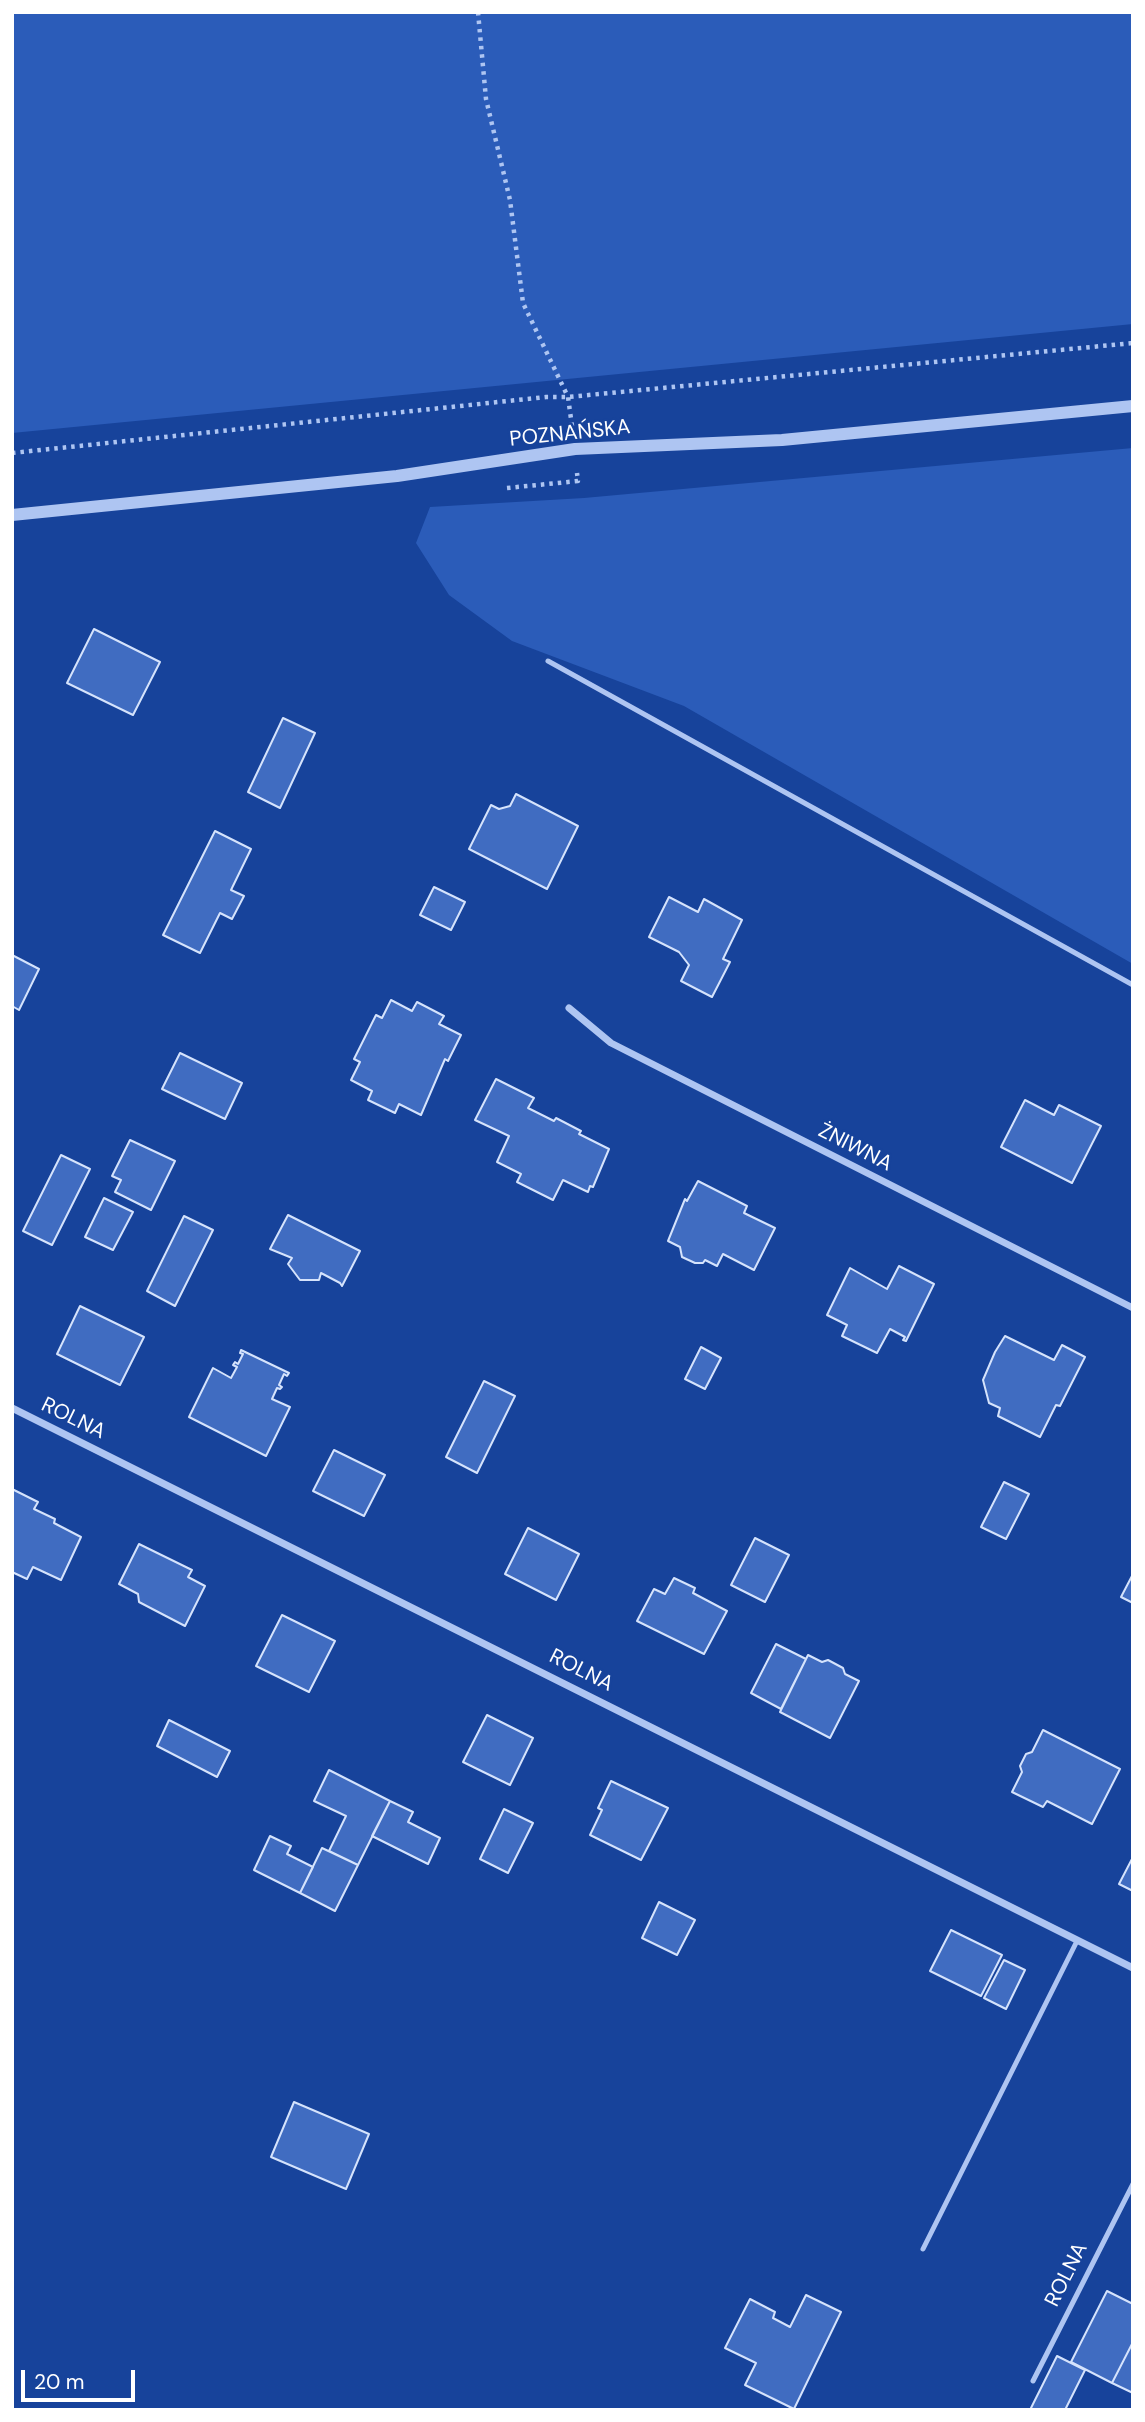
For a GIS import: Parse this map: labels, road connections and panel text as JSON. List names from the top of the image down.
{
  "streets": {
    "street": ["POZNAŃSKA", "ŻNIWNA", "ROLNA"]
  },
  "scale_bar": "20 m"
}
